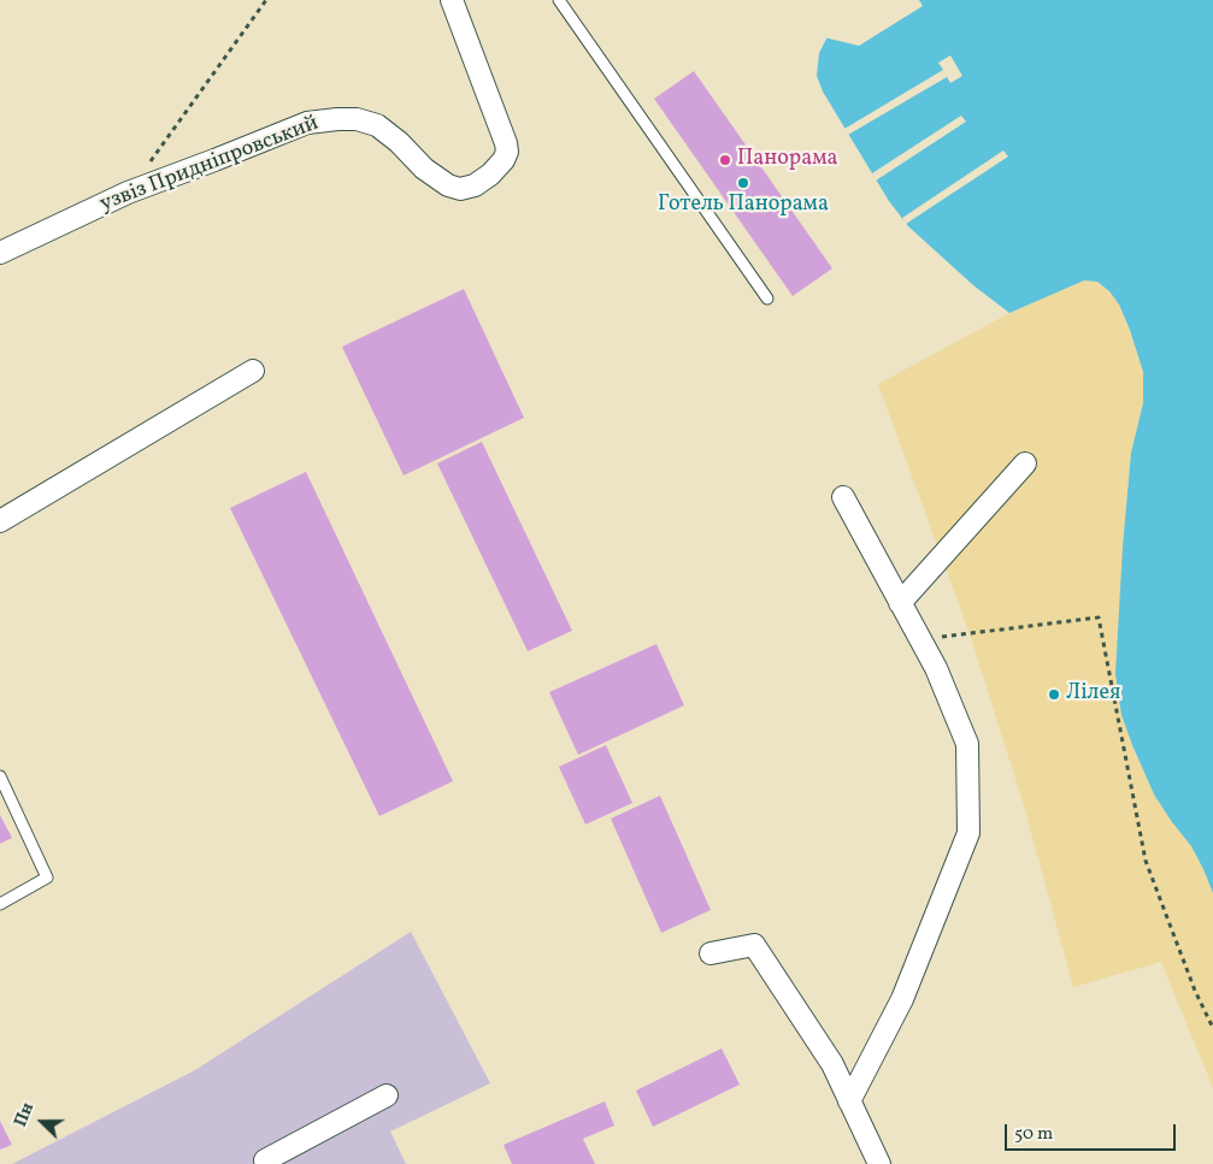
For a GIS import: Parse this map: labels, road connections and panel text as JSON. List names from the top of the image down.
{
  "streets": {
    "street": ["узвіз Придніпровський"]
  },
  "places": ["Панорама", "Готель Панорама", "Лілея"],
  "scale_bar": "50 m",
  "north": "left"
}
